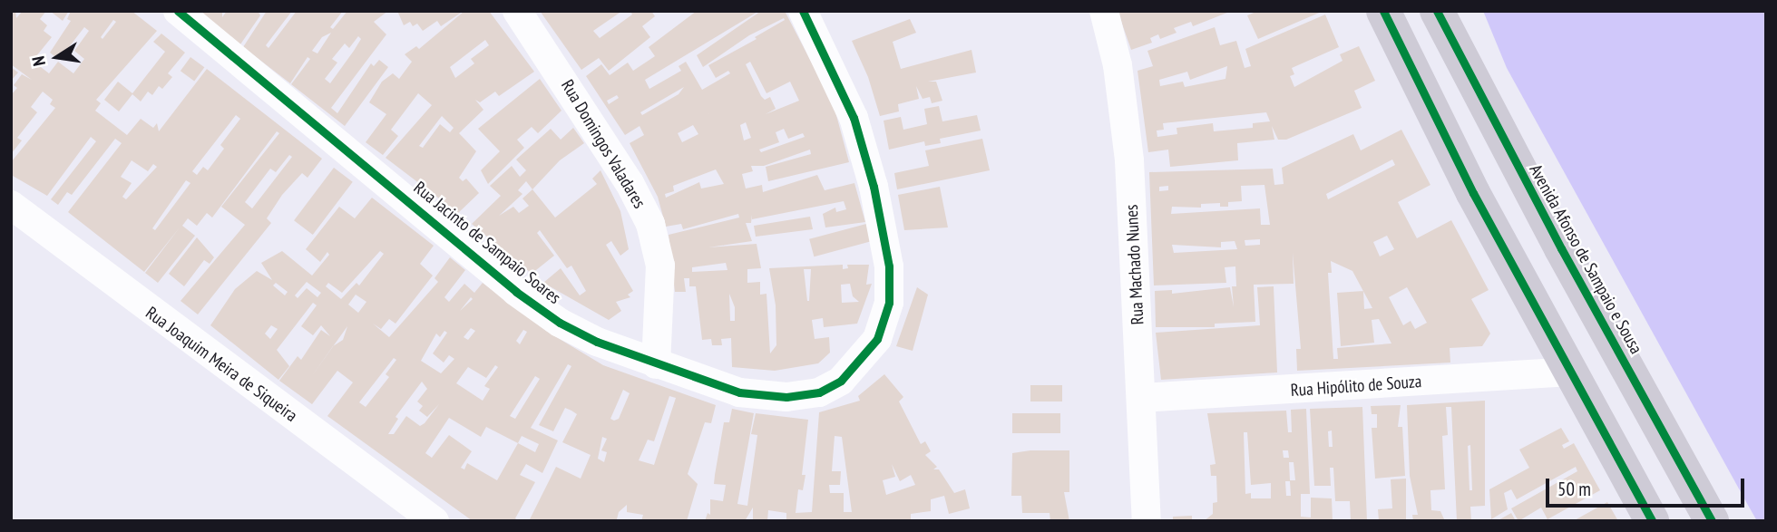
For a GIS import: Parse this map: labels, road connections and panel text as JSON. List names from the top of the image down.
{
  "streets": {
    "main road": ["Avenida Afonso de Sampaio e Sousa"],
    "street": [
      "Rua Domingos Valadares",
      "Rua Jacinto de Sampaio Soares",
      "Rua Machado Nunes",
      "Rua Joaquim Meira de Siqueira",
      "Rua Hipólito de Souza"
    ]
  },
  "crossings": [
    ["Rua Domingos Valadares", "Rua Jacinto de Sampaio Soares"],
    ["Rua Machado Nunes", "Rua Hipólito de Souza"]
  ],
  "scale_bar": "50 m",
  "north": "left"
}
